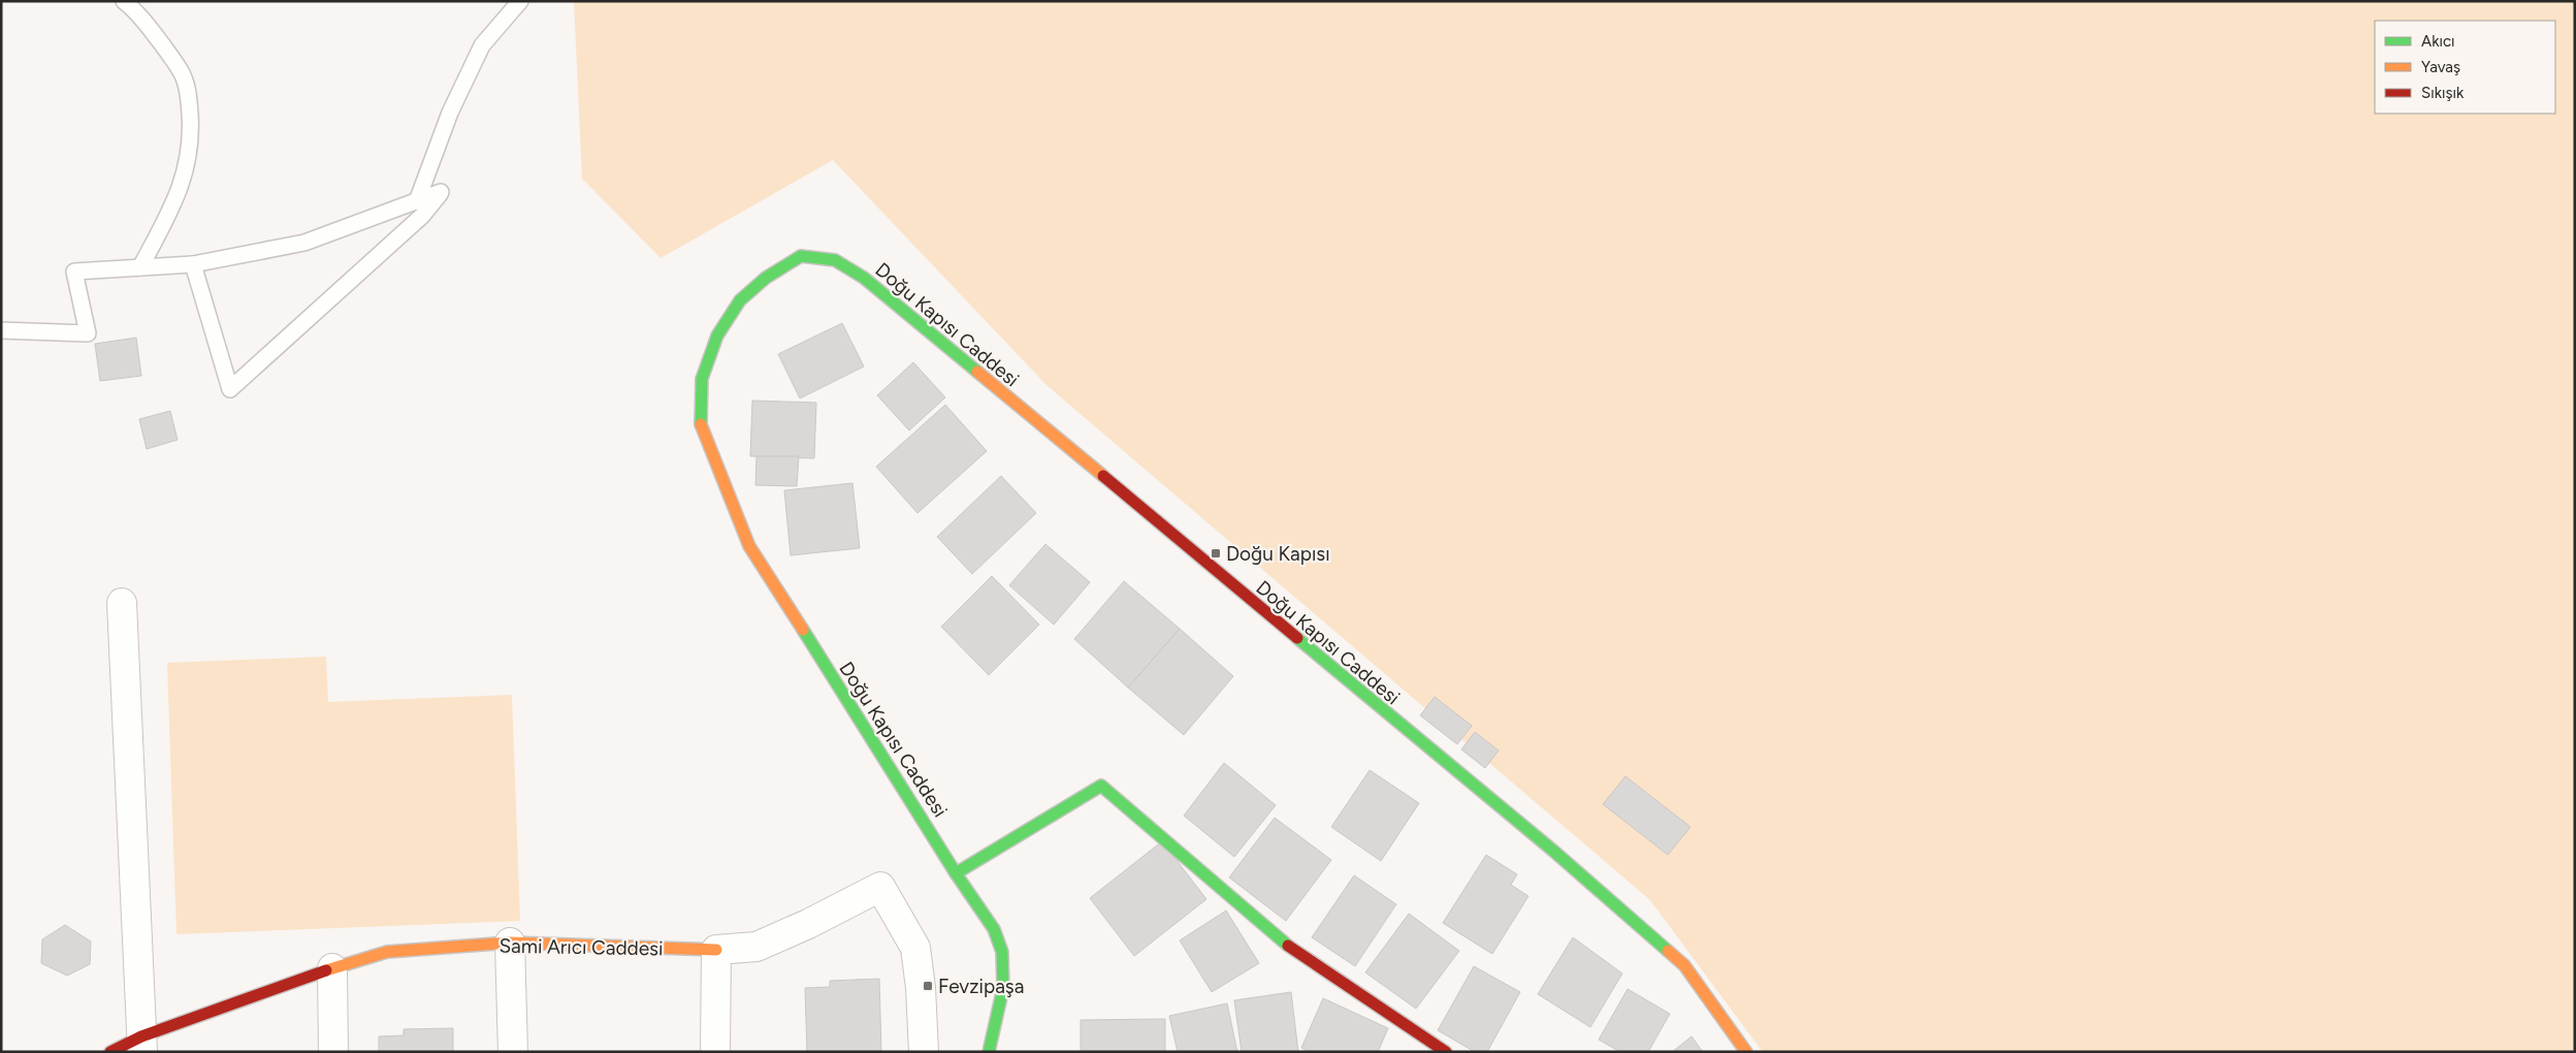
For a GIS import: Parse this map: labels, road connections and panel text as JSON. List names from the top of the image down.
{
  "streets": {
    "street": ["Doğu Kapısı Caddesi", "Sami Arıcı Caddesi"]
  },
  "places": {
    "transit": ["Doğu Kapısı", "Fevzipaşa"]
  },
  "legend": ["Akıcı", "Yavaş", "Sıkışık"]
}
